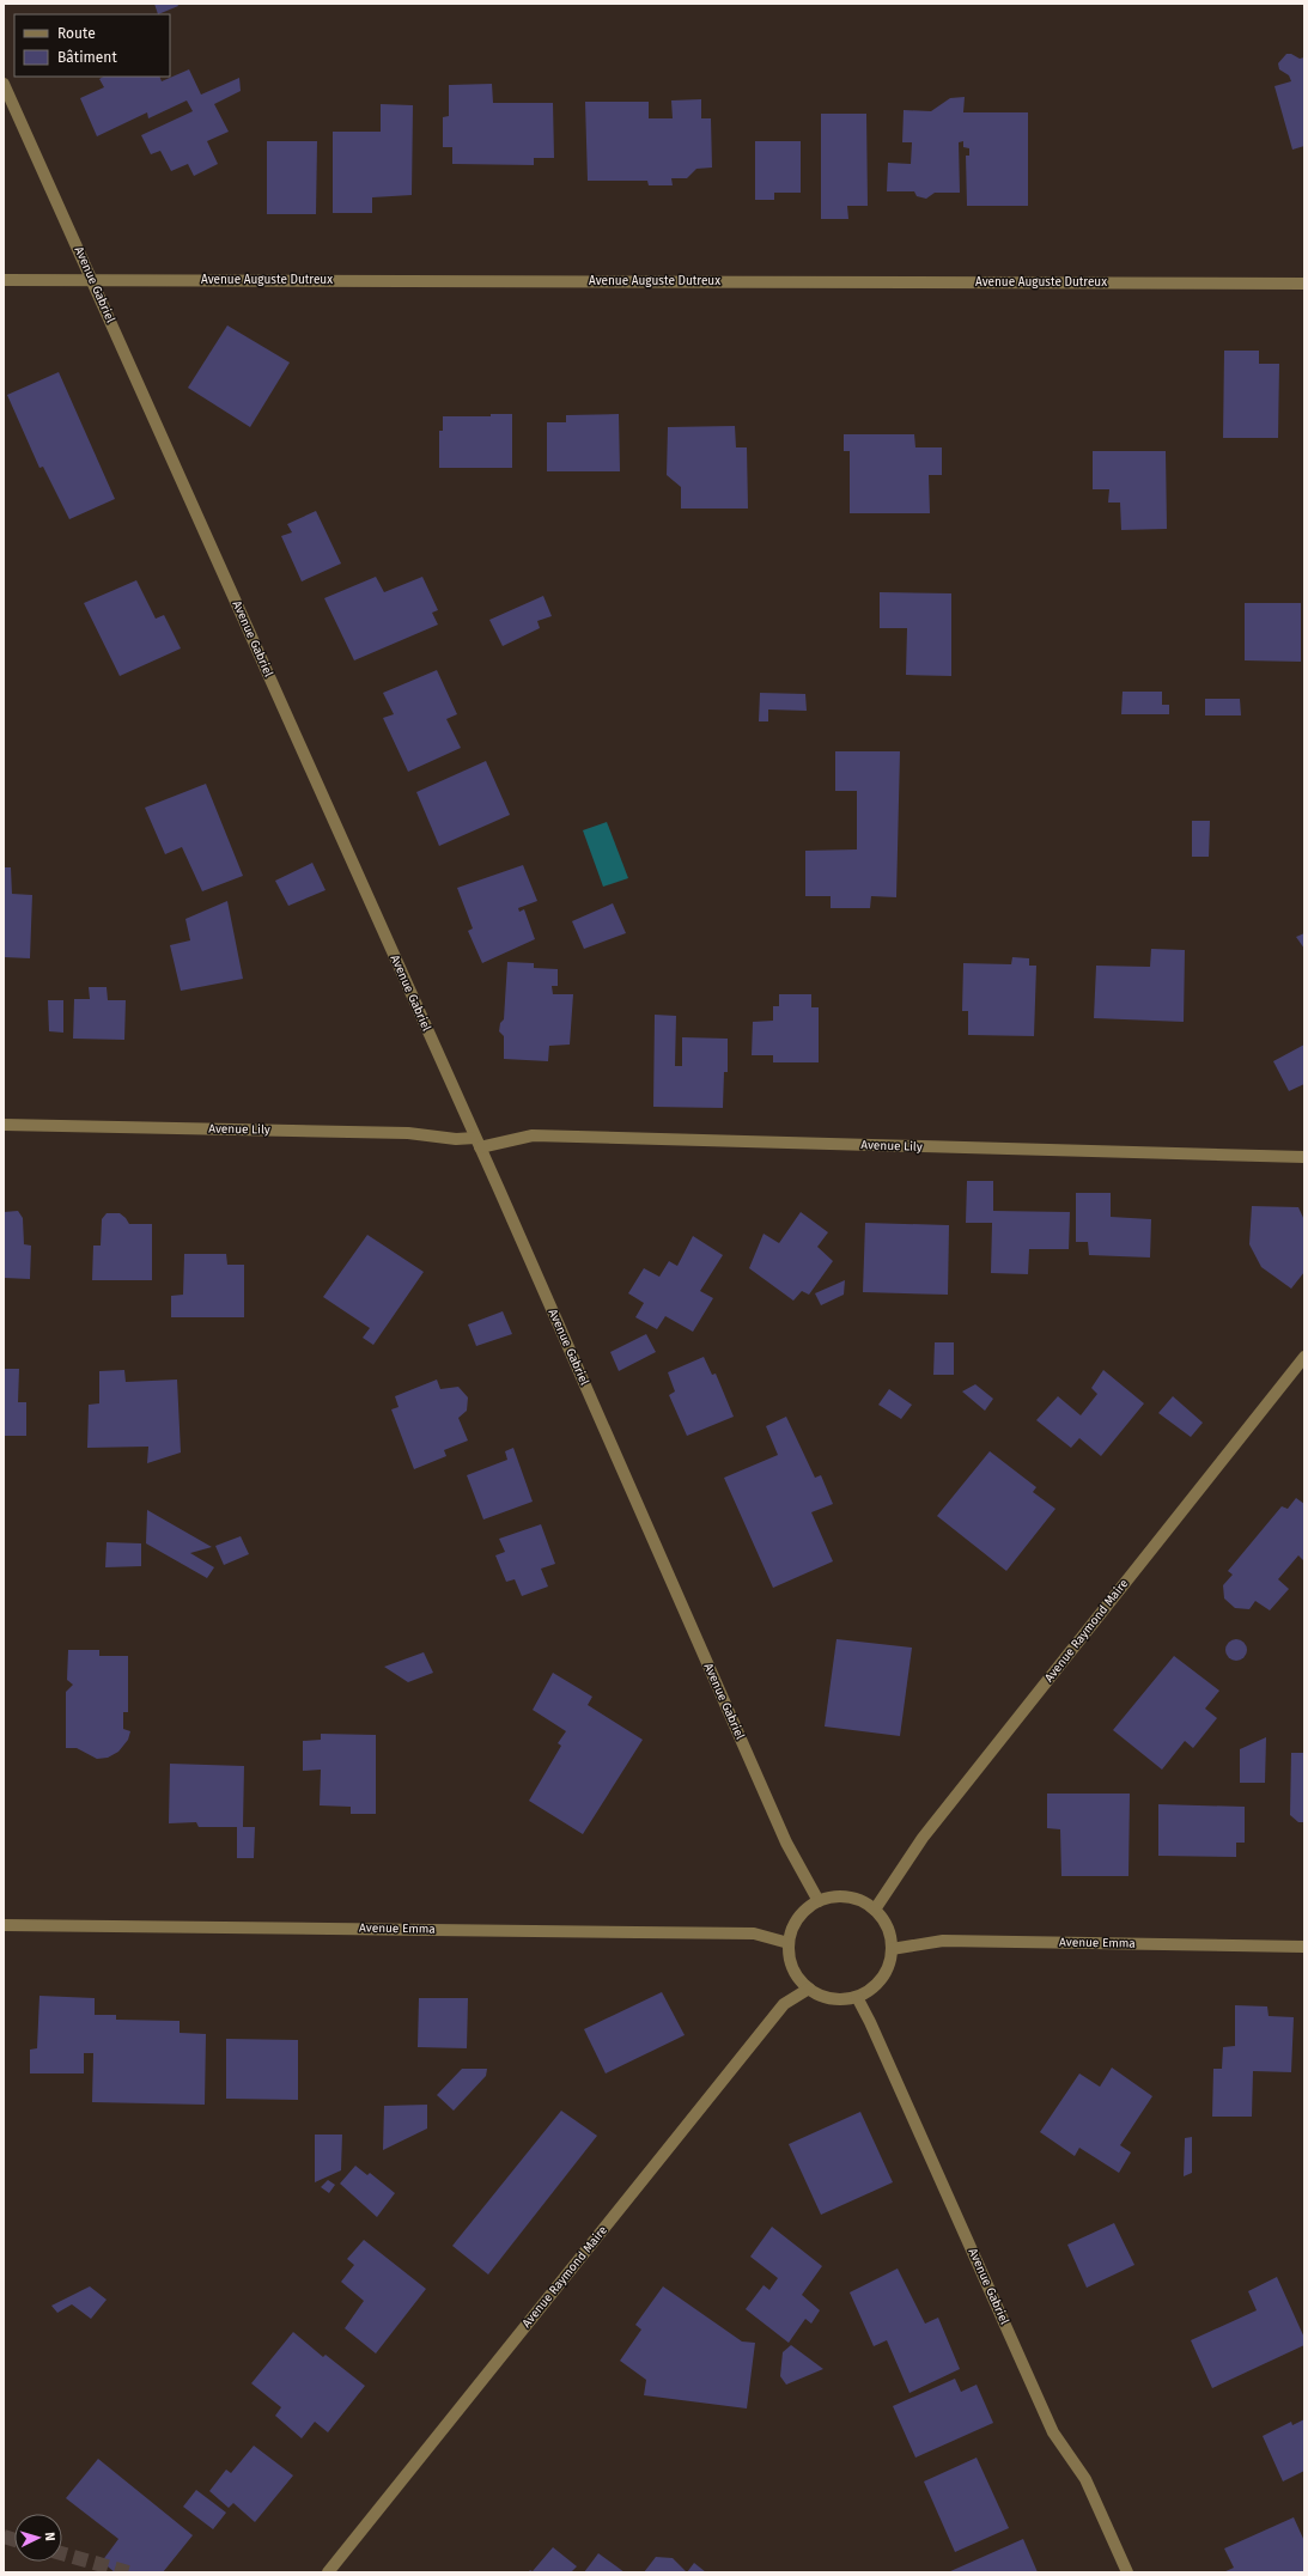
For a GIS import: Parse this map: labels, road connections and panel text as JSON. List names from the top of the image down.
{
  "streets": {
    "street": [
      "Avenue Auguste Dutreux",
      "Avenue Gabriel",
      "Avenue Lily",
      "Avenue Raymond Maire",
      "Avenue Emma"
    ]
  },
  "crossings": [
    ["Avenue Auguste Dutreux", "Avenue Gabriel"],
    ["Avenue Gabriel", "Avenue Lily"],
    ["Avenue Gabriel", "Avenue Raymond Maire"],
    ["Avenue Gabriel", "Avenue Emma"],
    ["Avenue Raymond Maire", "Avenue Emma"]
  ],
  "legend": ["Route", "Bâtiment"],
  "north": "right"
}
